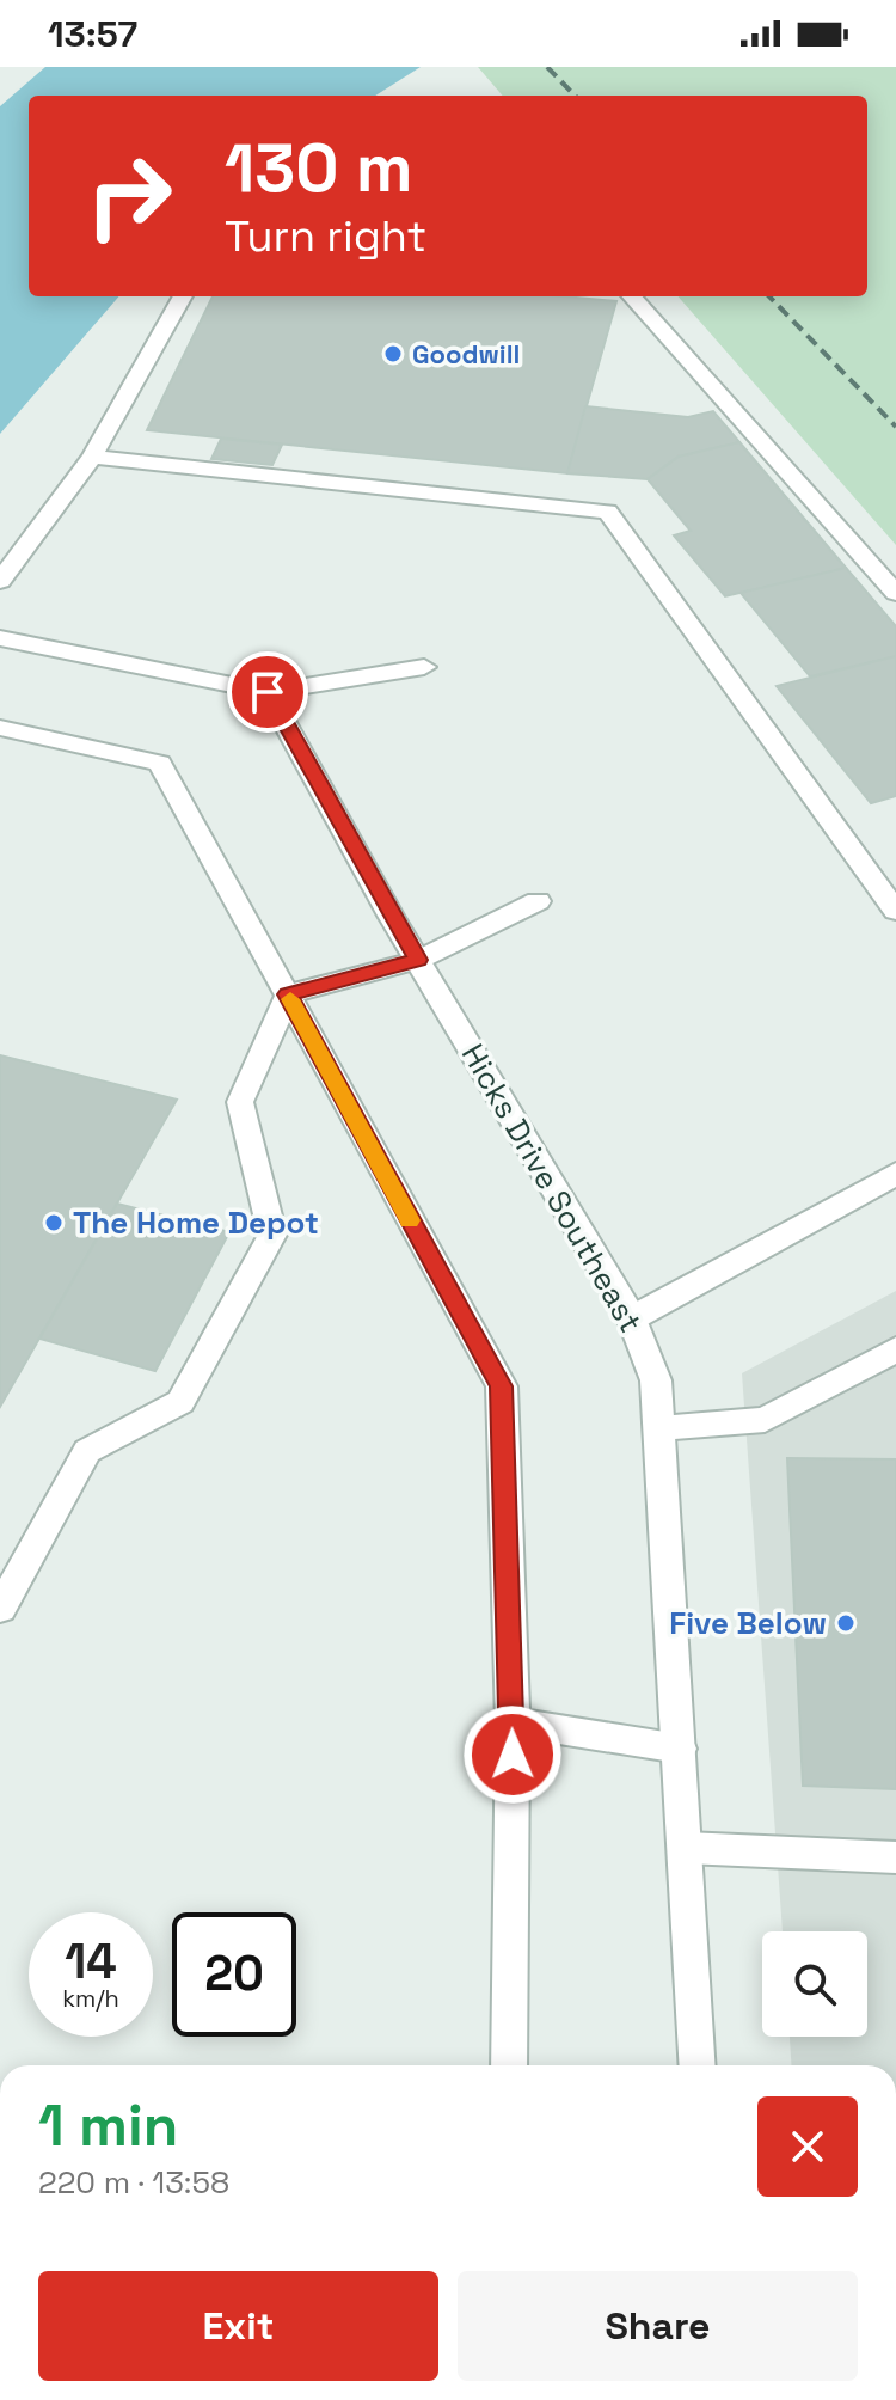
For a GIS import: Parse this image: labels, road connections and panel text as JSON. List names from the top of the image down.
{
  "streets": {
    "street": ["Hicks Drive Southeast"]
  },
  "places": ["Goodwill", "The Home Depot", "Five Below"],
  "page": {
    "status": "13:57",
    "turn": ["130 m", "Turn right"],
    "speed": "14 km/h",
    "limit": "20",
    "heading": ["1 min", "220 m · 13:58"],
    "buttons": ["Exit", "Share"]
  }
}
